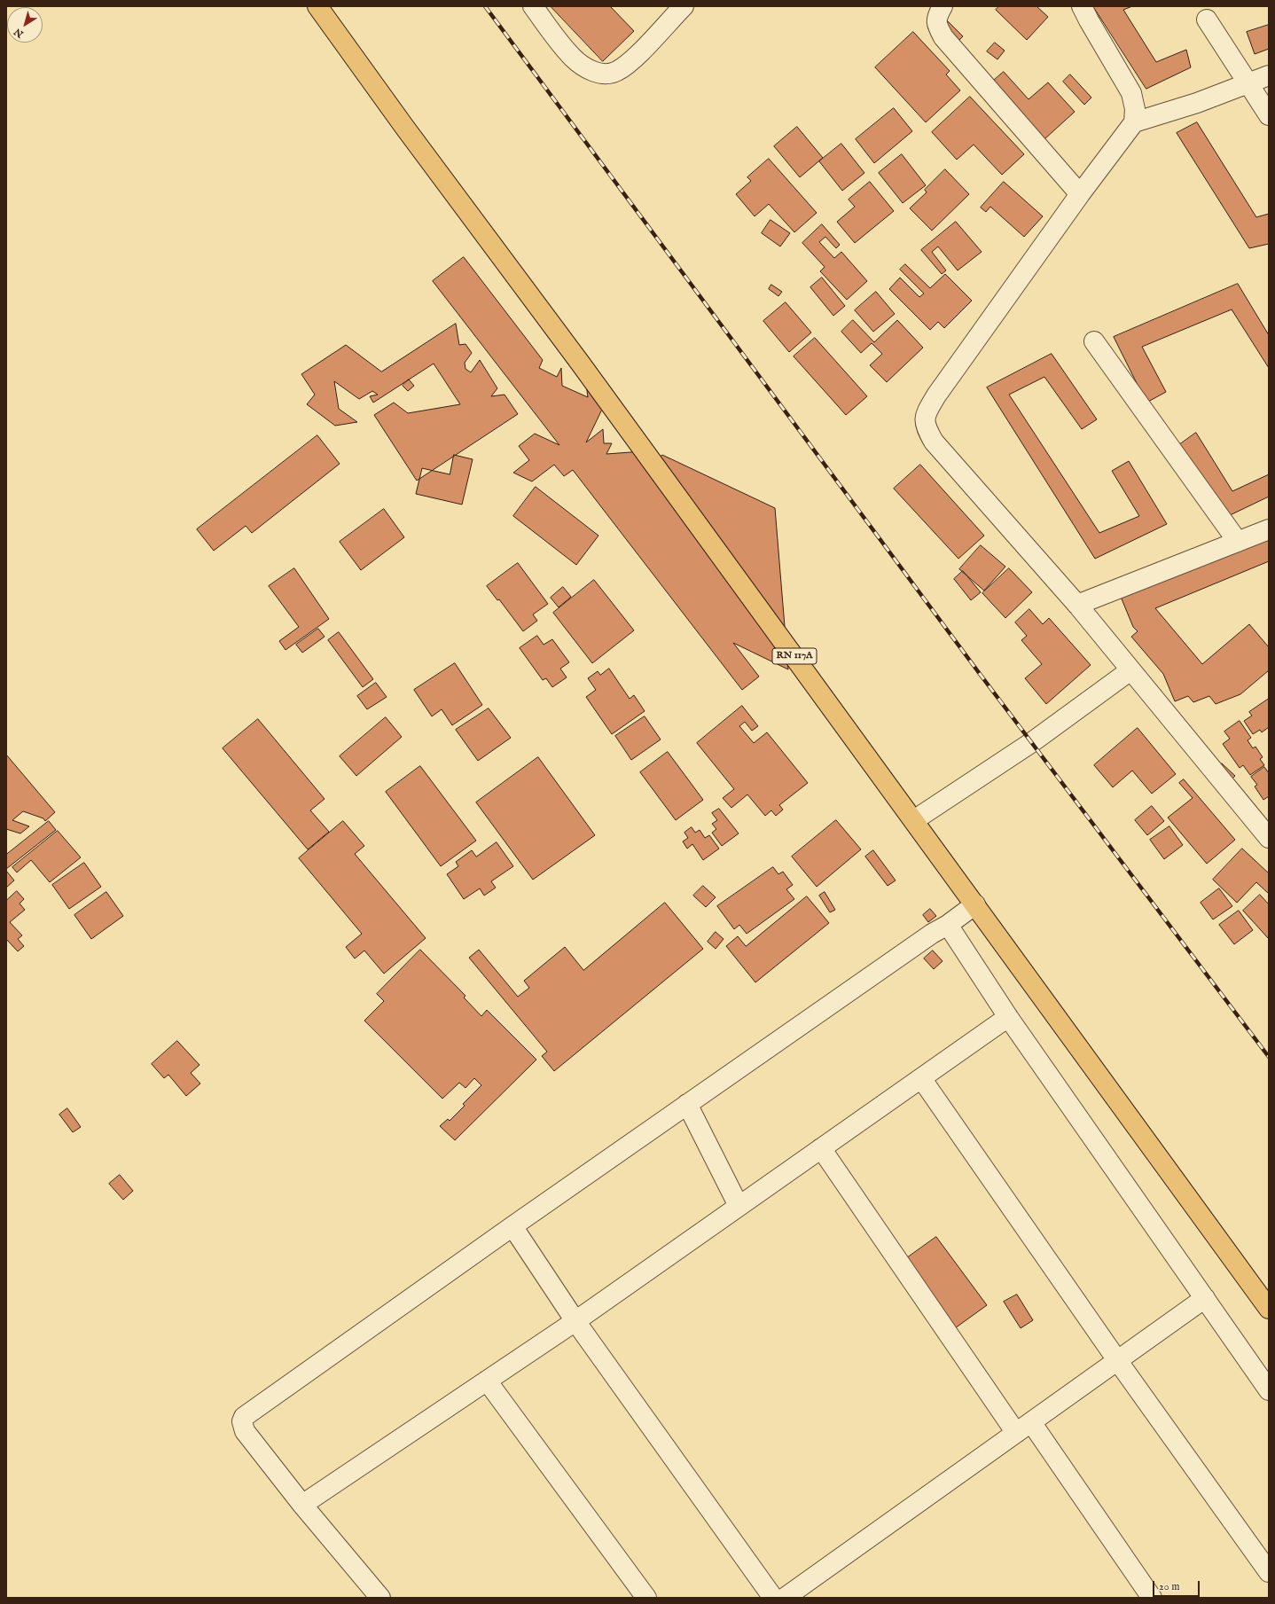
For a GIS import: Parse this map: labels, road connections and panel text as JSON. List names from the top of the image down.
{
  "streets": {
    "main road": ["RN 117A"]
  },
  "scale_bar": "20 m",
  "north": "bottom left"
}
